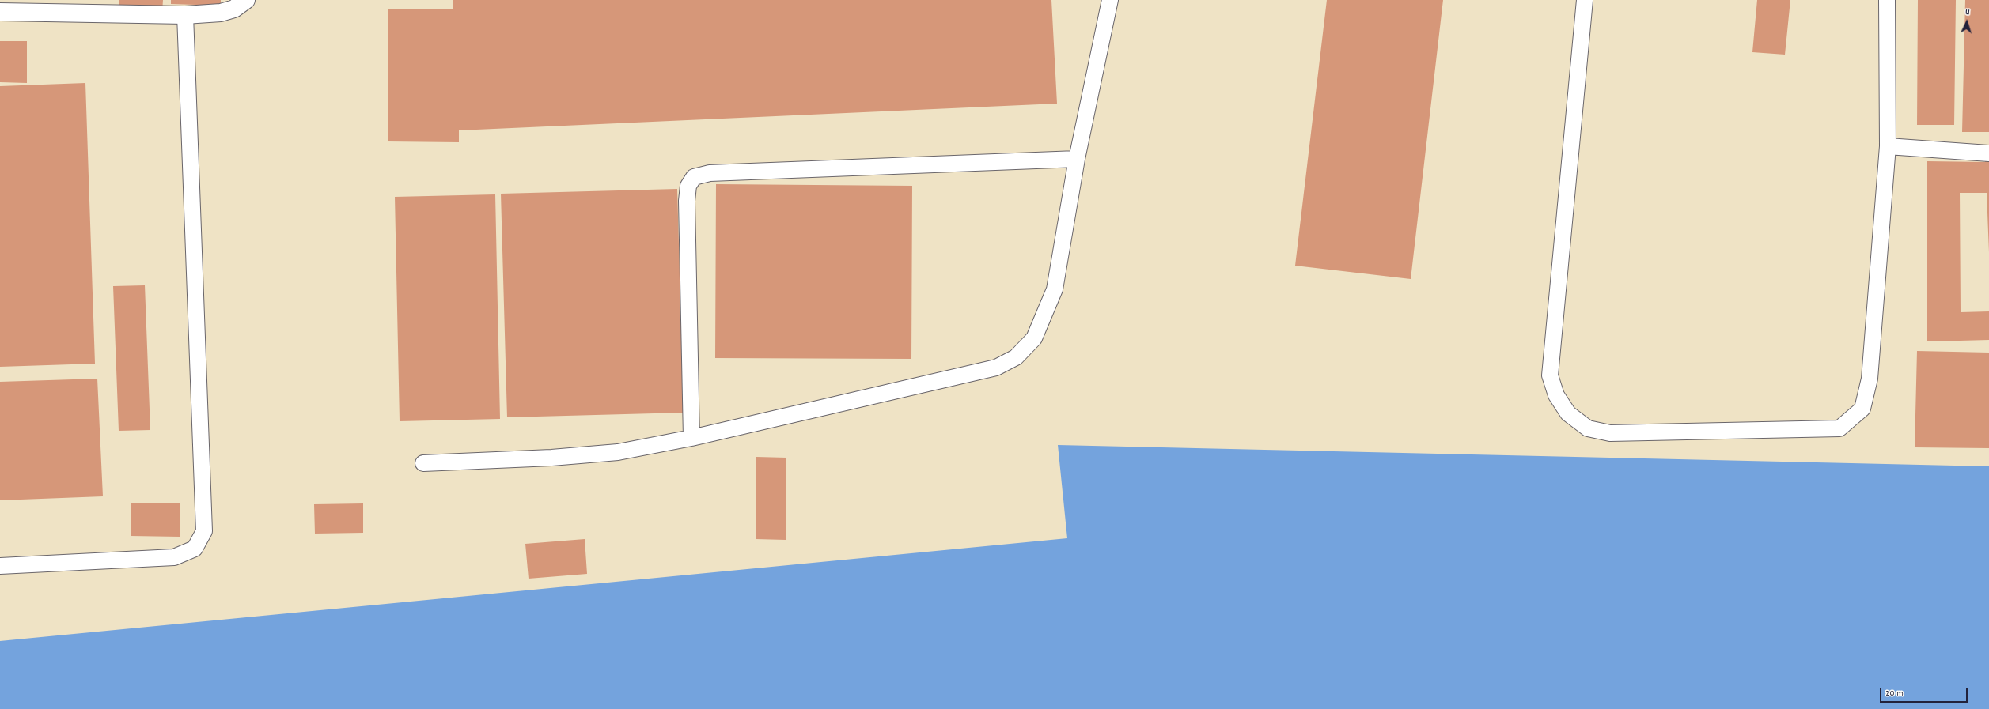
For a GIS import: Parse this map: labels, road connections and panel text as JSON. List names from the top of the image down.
{
  "scale_bar": "20 m",
  "north": "top"
}
